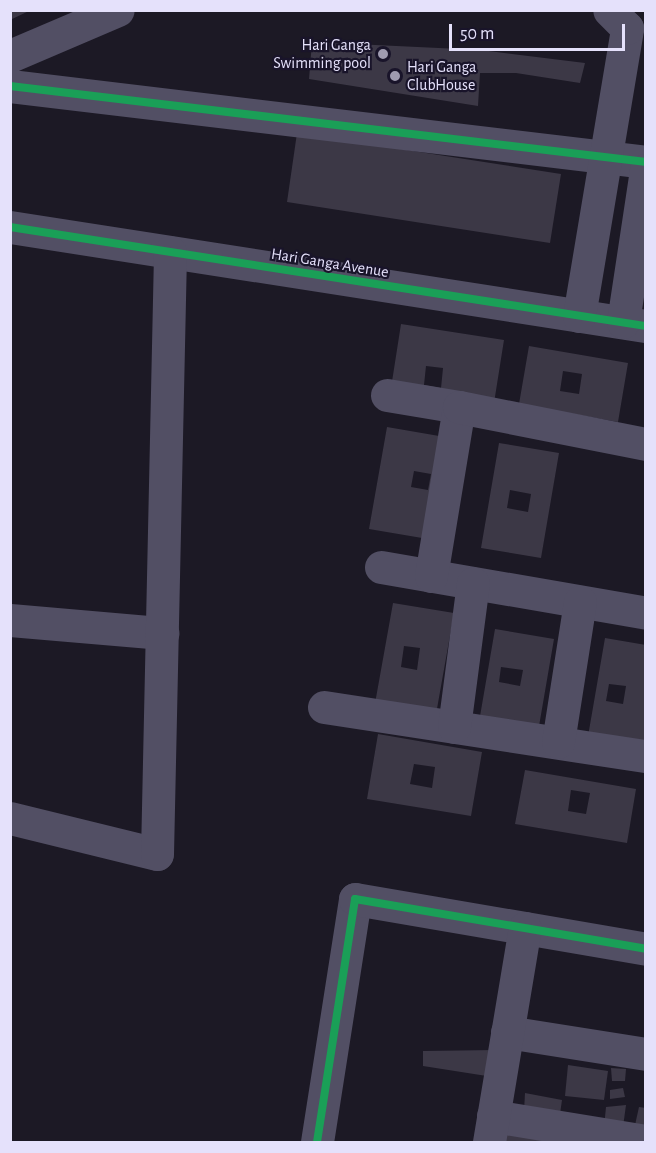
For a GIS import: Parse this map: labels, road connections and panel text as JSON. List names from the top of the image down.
{
  "streets": {
    "street": ["Hari Ganga Avenue"]
  },
  "places": ["Hari Ganga Swimming pool", "Hari Ganga ClubHouse"],
  "scale_bar": "50 m"
}
